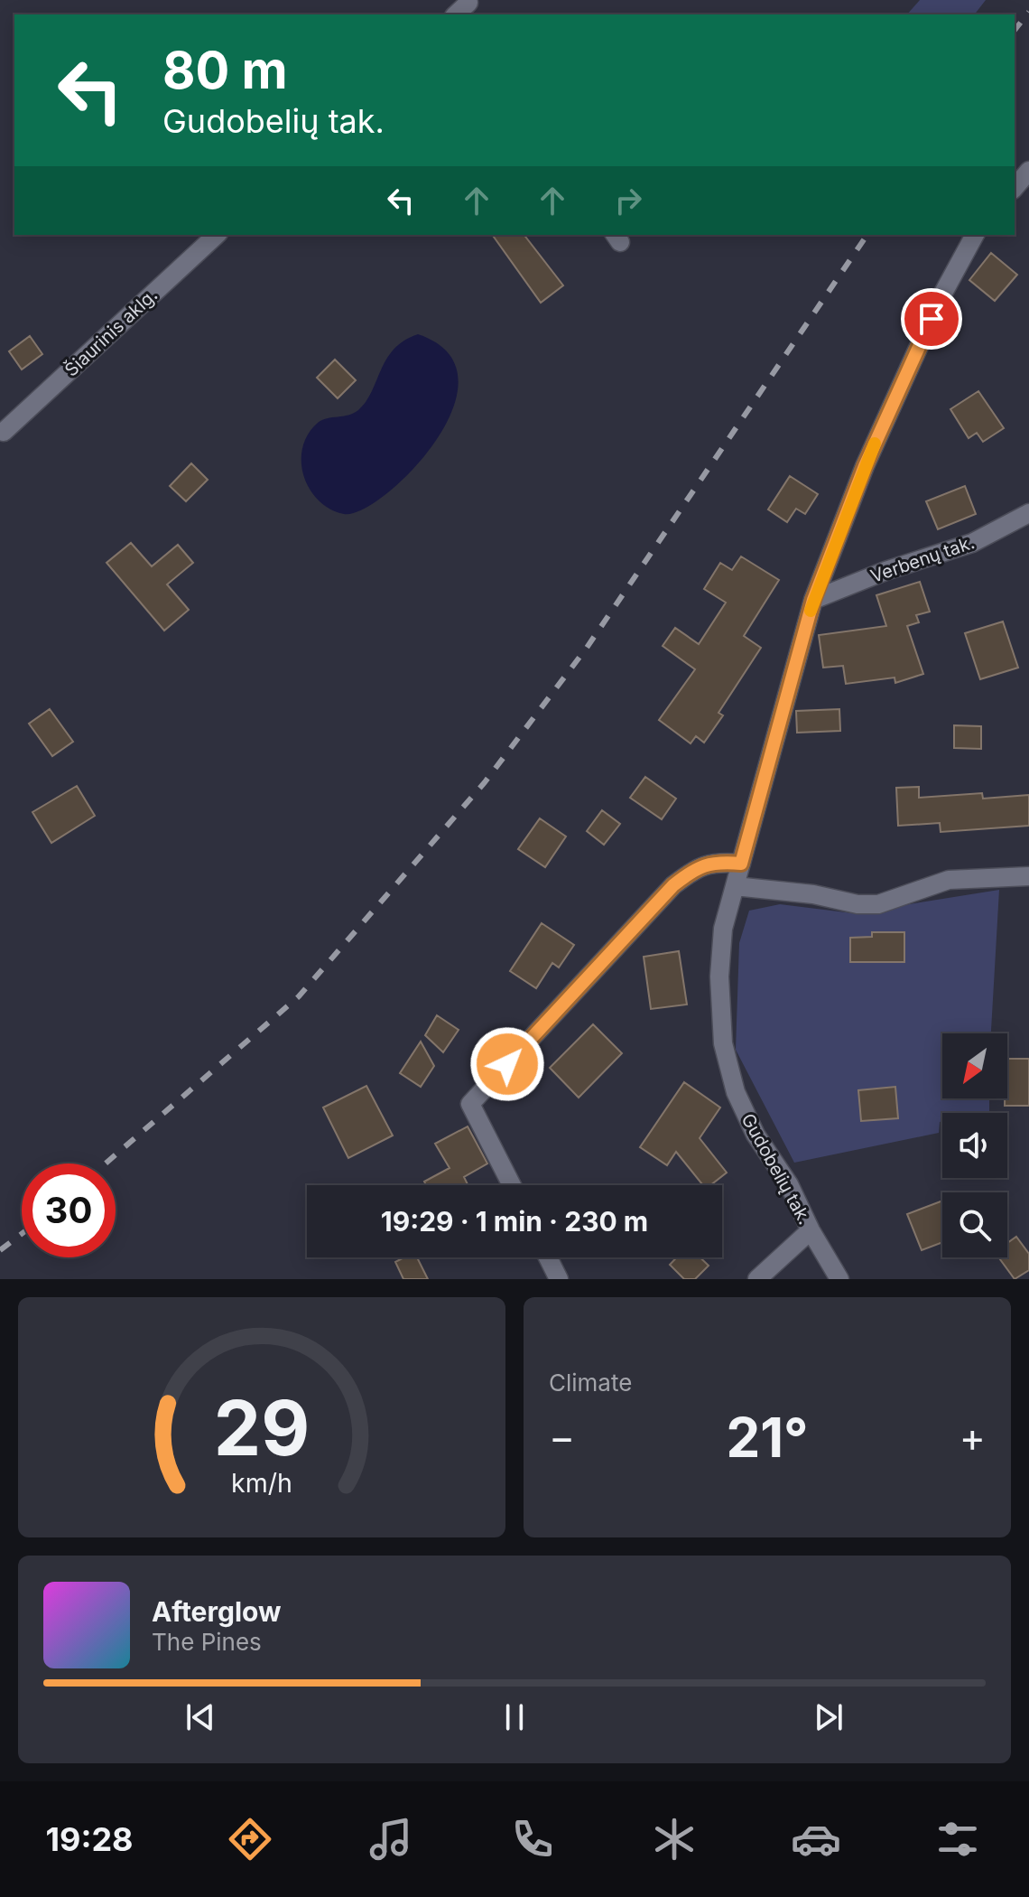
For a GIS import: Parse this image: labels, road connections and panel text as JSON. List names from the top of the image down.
{
  "streets": {
    "street": ["Šiaurinis aklg.", "Verbenų tak.", "Gudobelių tak."]
  },
  "crossings": [
    ["Verbenų tak.", "Gudobelių tak."]
  ],
  "north": "bottom left",
  "page": {
    "turn": ["80 m", "Gudobelių tak."],
    "limit": "30",
    "trip": "19:29 · 1 min · 230 m",
    "tile": "Climate",
    "heat": ["−", "21°", "+"],
    "song": ["Afterglow", "The Pines"],
    "tabs": "19:28",
    "gauge": ["29", "km/h"]
  }
}
